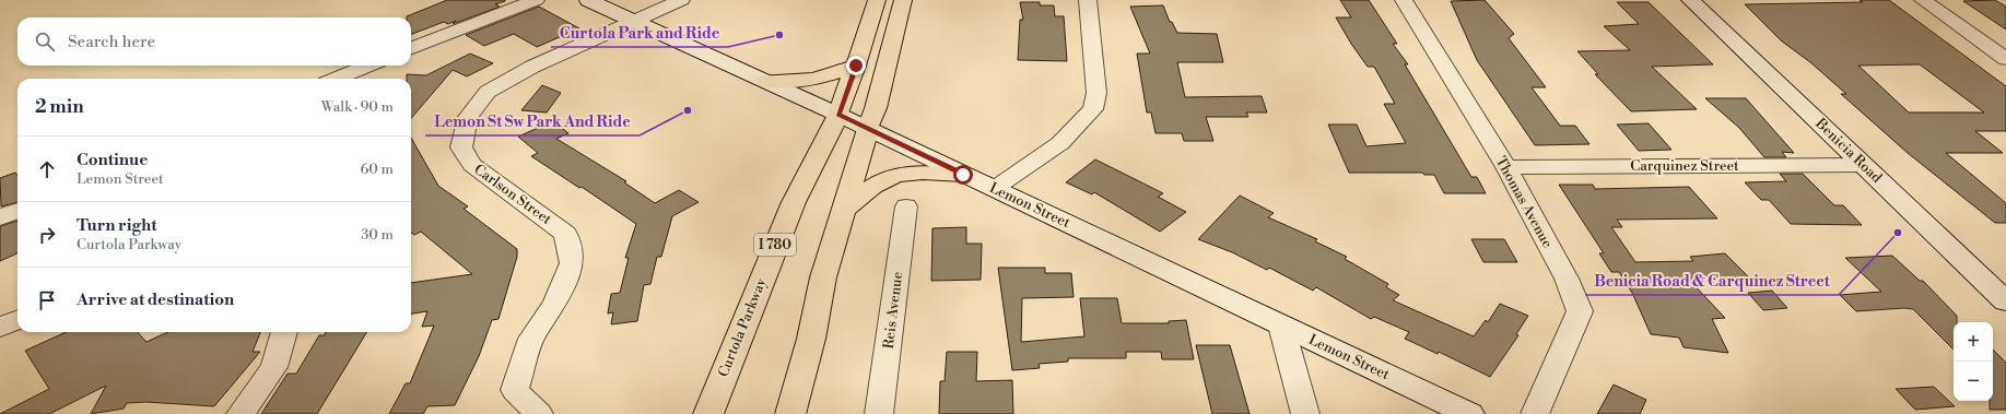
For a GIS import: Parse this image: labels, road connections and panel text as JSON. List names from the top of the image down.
{
  "streets": {
    "main road": ["I 780", "Curtola Parkway"],
    "street": [
      "Benicia Road",
      "Carquinez Street",
      "Carlson Street",
      "Thomas Avenue",
      "Lemon Street",
      "Reis Avenue"
    ]
  },
  "crossings": [
    ["Benicia Road", "Carquinez Street"],
    ["Carquinez Street", "Thomas Avenue"],
    ["Carlson Street", "Lemon Street"],
    ["Lemon Street", "Curtola Parkway"]
  ],
  "places": ["Curtola Park and Ride", "Lemon St Sw Park And Ride", "Benicia Road & Carquinez Street"],
  "page": {
    "search": "Search here",
    "heading": ["2 min", "Walk · 90 m"],
    "list": [
      ["Continue", "Lemon Street", "60 m"],
      ["Turn right", "Curtola Parkway", "30 m"],
      "Arrive at destination"
    ],
    "map_buttons": ["+", "−"]
  }
}
